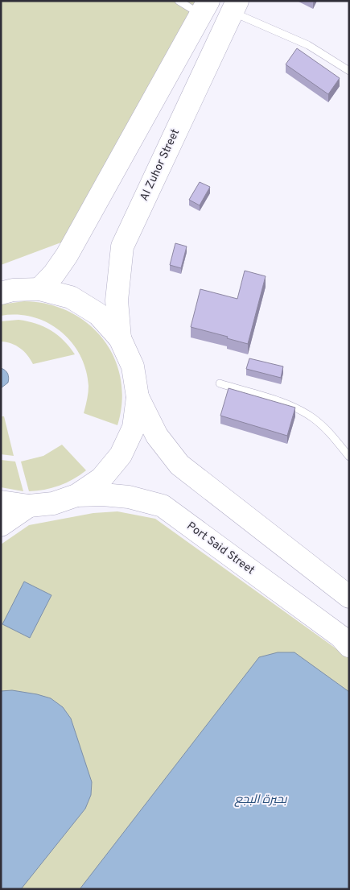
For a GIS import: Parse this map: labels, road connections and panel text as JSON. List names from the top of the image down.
{
  "streets": {
    "main road": ["Al Zuhor Street", "Port Said Street"]
  },
  "water": ["بحيرة البجع"]
}
